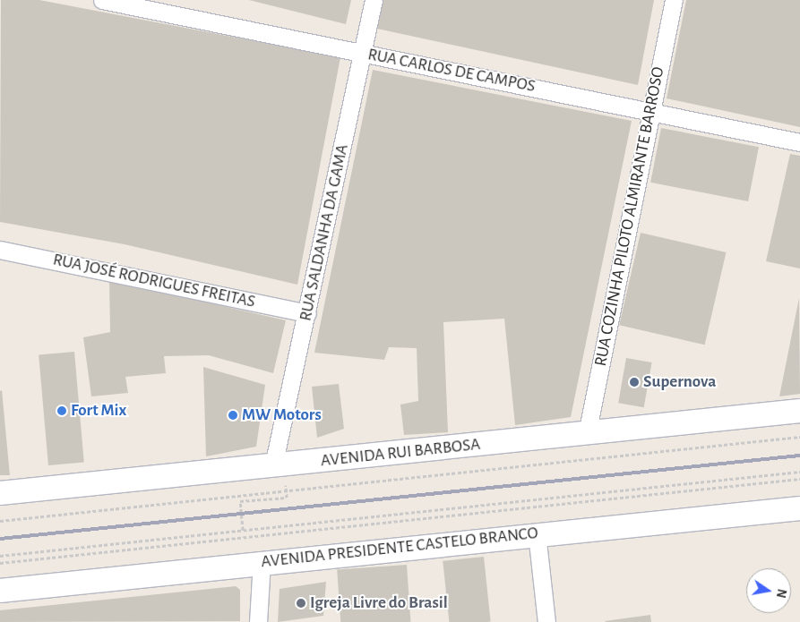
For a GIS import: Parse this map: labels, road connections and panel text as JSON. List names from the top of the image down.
{
  "streets": {
    "main road": ["AVENIDA RUI BARBOSA", "AVENIDA PRESIDENTE CASTELO BRANCO"],
    "street": [
      "RUA CARLOS DE CAMPOS",
      "RUA COZINHA PILOTO ALMIRANTE BARROSO",
      "RUA SALDANHA DA GAMA",
      "RUA JOSÉ RODRIGUES FREITAS"
    ]
  },
  "crossings": [
    ["RUA CARLOS DE CAMPOS", "RUA COZINHA PILOTO ALMIRANTE BARROSO"],
    ["RUA CARLOS DE CAMPOS", "RUA SALDANHA DA GAMA"],
    ["RUA COZINHA PILOTO ALMIRANTE BARROSO", "AVENIDA RUI BARBOSA"],
    ["RUA SALDANHA DA GAMA", "RUA JOSÉ RODRIGUES FREITAS"],
    ["RUA SALDANHA DA GAMA", "AVENIDA RUI BARBOSA"]
  ],
  "places": [
    "Supernova",
    "Fort Mix",
    "MW Motors",
    "Igreja Livre do Brasil"
  ],
  "north": "right"
}
